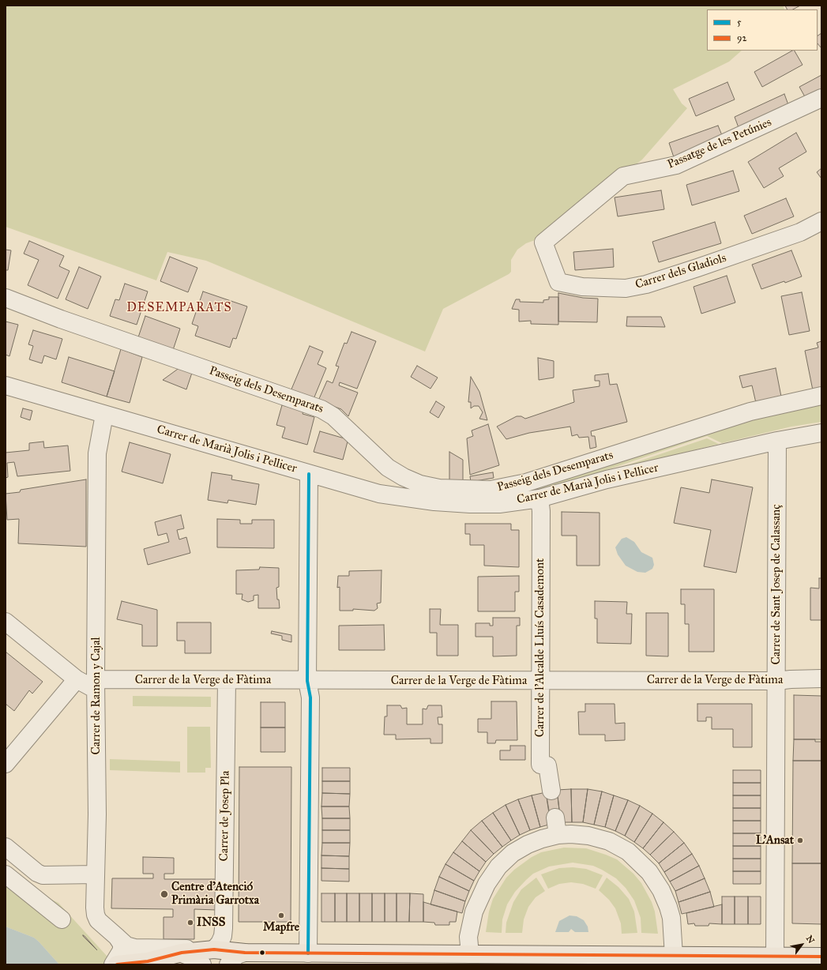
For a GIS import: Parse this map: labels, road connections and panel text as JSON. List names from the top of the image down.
{
  "streets": {
    "street": [
      "Passatge de les Petúnies",
      "Carrer dels Gladiols",
      "Passeig dels Desemparats",
      "Carrer de Marià Jolis i Pellicer",
      "Carrer de Sant Josep de Calassanç",
      "Carrer de l'Alcalde Lluís Casademont",
      "Carrer de la Verge de Fàtima",
      "Carrer de Ramon y Cajal",
      "Carrer de Josep Pla"
    ]
  },
  "crossings": [
    ["Passatge de les Petúnies", "Carrer dels Gladiols"],
    ["Carrer de Marià Jolis i Pellicer", "Carrer de Sant Josep de Calassanç"],
    ["Carrer de Marià Jolis i Pellicer", "Carrer de l'Alcalde Lluís Casademont"],
    ["Carrer de Marià Jolis i Pellicer", "Carrer de Ramon y Cajal"],
    ["Carrer de Sant Josep de Calassanç", "Carrer de la Verge de Fàtima"],
    ["Carrer de l'Alcalde Lluís Casademont", "Carrer de la Verge de Fàtima"],
    ["Carrer de la Verge de Fàtima", "Carrer de Ramon y Cajal"],
    ["Carrer de la Verge de Fàtima", "Carrer de Josep Pla"]
  ],
  "districts": ["DESEMPARATS"],
  "places": [
    "L'Ansat",
    "Centre d'Atenció Primària Garrotxa",
    "Mapfre",
    "INSS"
  ],
  "lines": ["transit line 5", "transit line 92"],
  "legend": ["5", "92"],
  "north": "top right"
}
